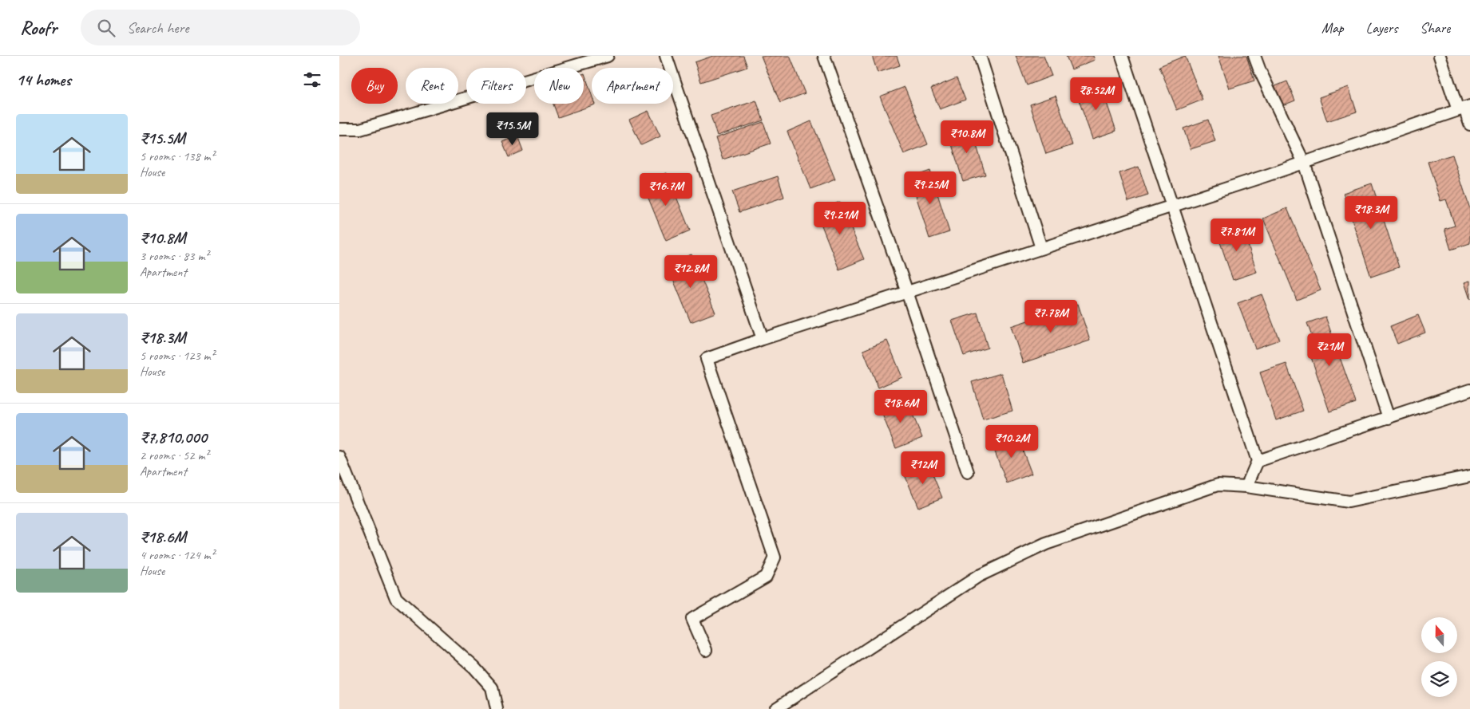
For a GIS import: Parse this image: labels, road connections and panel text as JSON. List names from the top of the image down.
{
  "north": "top",
  "page": {
    "header": "Roofr",
    "search": "Search here",
    "nav": ["Map", "Layers", "Share"],
    "heading": "14 homes",
    "chip": [
      "Buy",
      "Rent",
      "Filters",
      "New",
      "Apartment"
    ],
    "price": [
      "₹8.52M",
      "₹15.5M",
      "₹10.8M",
      "₹9.25M",
      "₹16.7M",
      "₹18.3M",
      "₹9.21M",
      "₹7.81M",
      "₹12.8M",
      "₹7.78M",
      "₹21M",
      "₹18.6M",
      "₹10.2M",
      "₹12M"
    ],
    "list": [
      {
        "name": "₹15.5M",
        "note": "5 rooms · 138 m² · House"
      },
      {
        "name": "₹10.8M",
        "note": "3 rooms · 83 m² · Apartment"
      },
      {
        "name": "₹18.3M",
        "note": "5 rooms · 123 m² · House"
      },
      {
        "name": "₹7,810,000",
        "note": "2 rooms · 52 m² · Apartment"
      },
      {
        "name": "₹18.6M",
        "note": "4 rooms · 124 m² · House"
      }
    ]
  }
}
